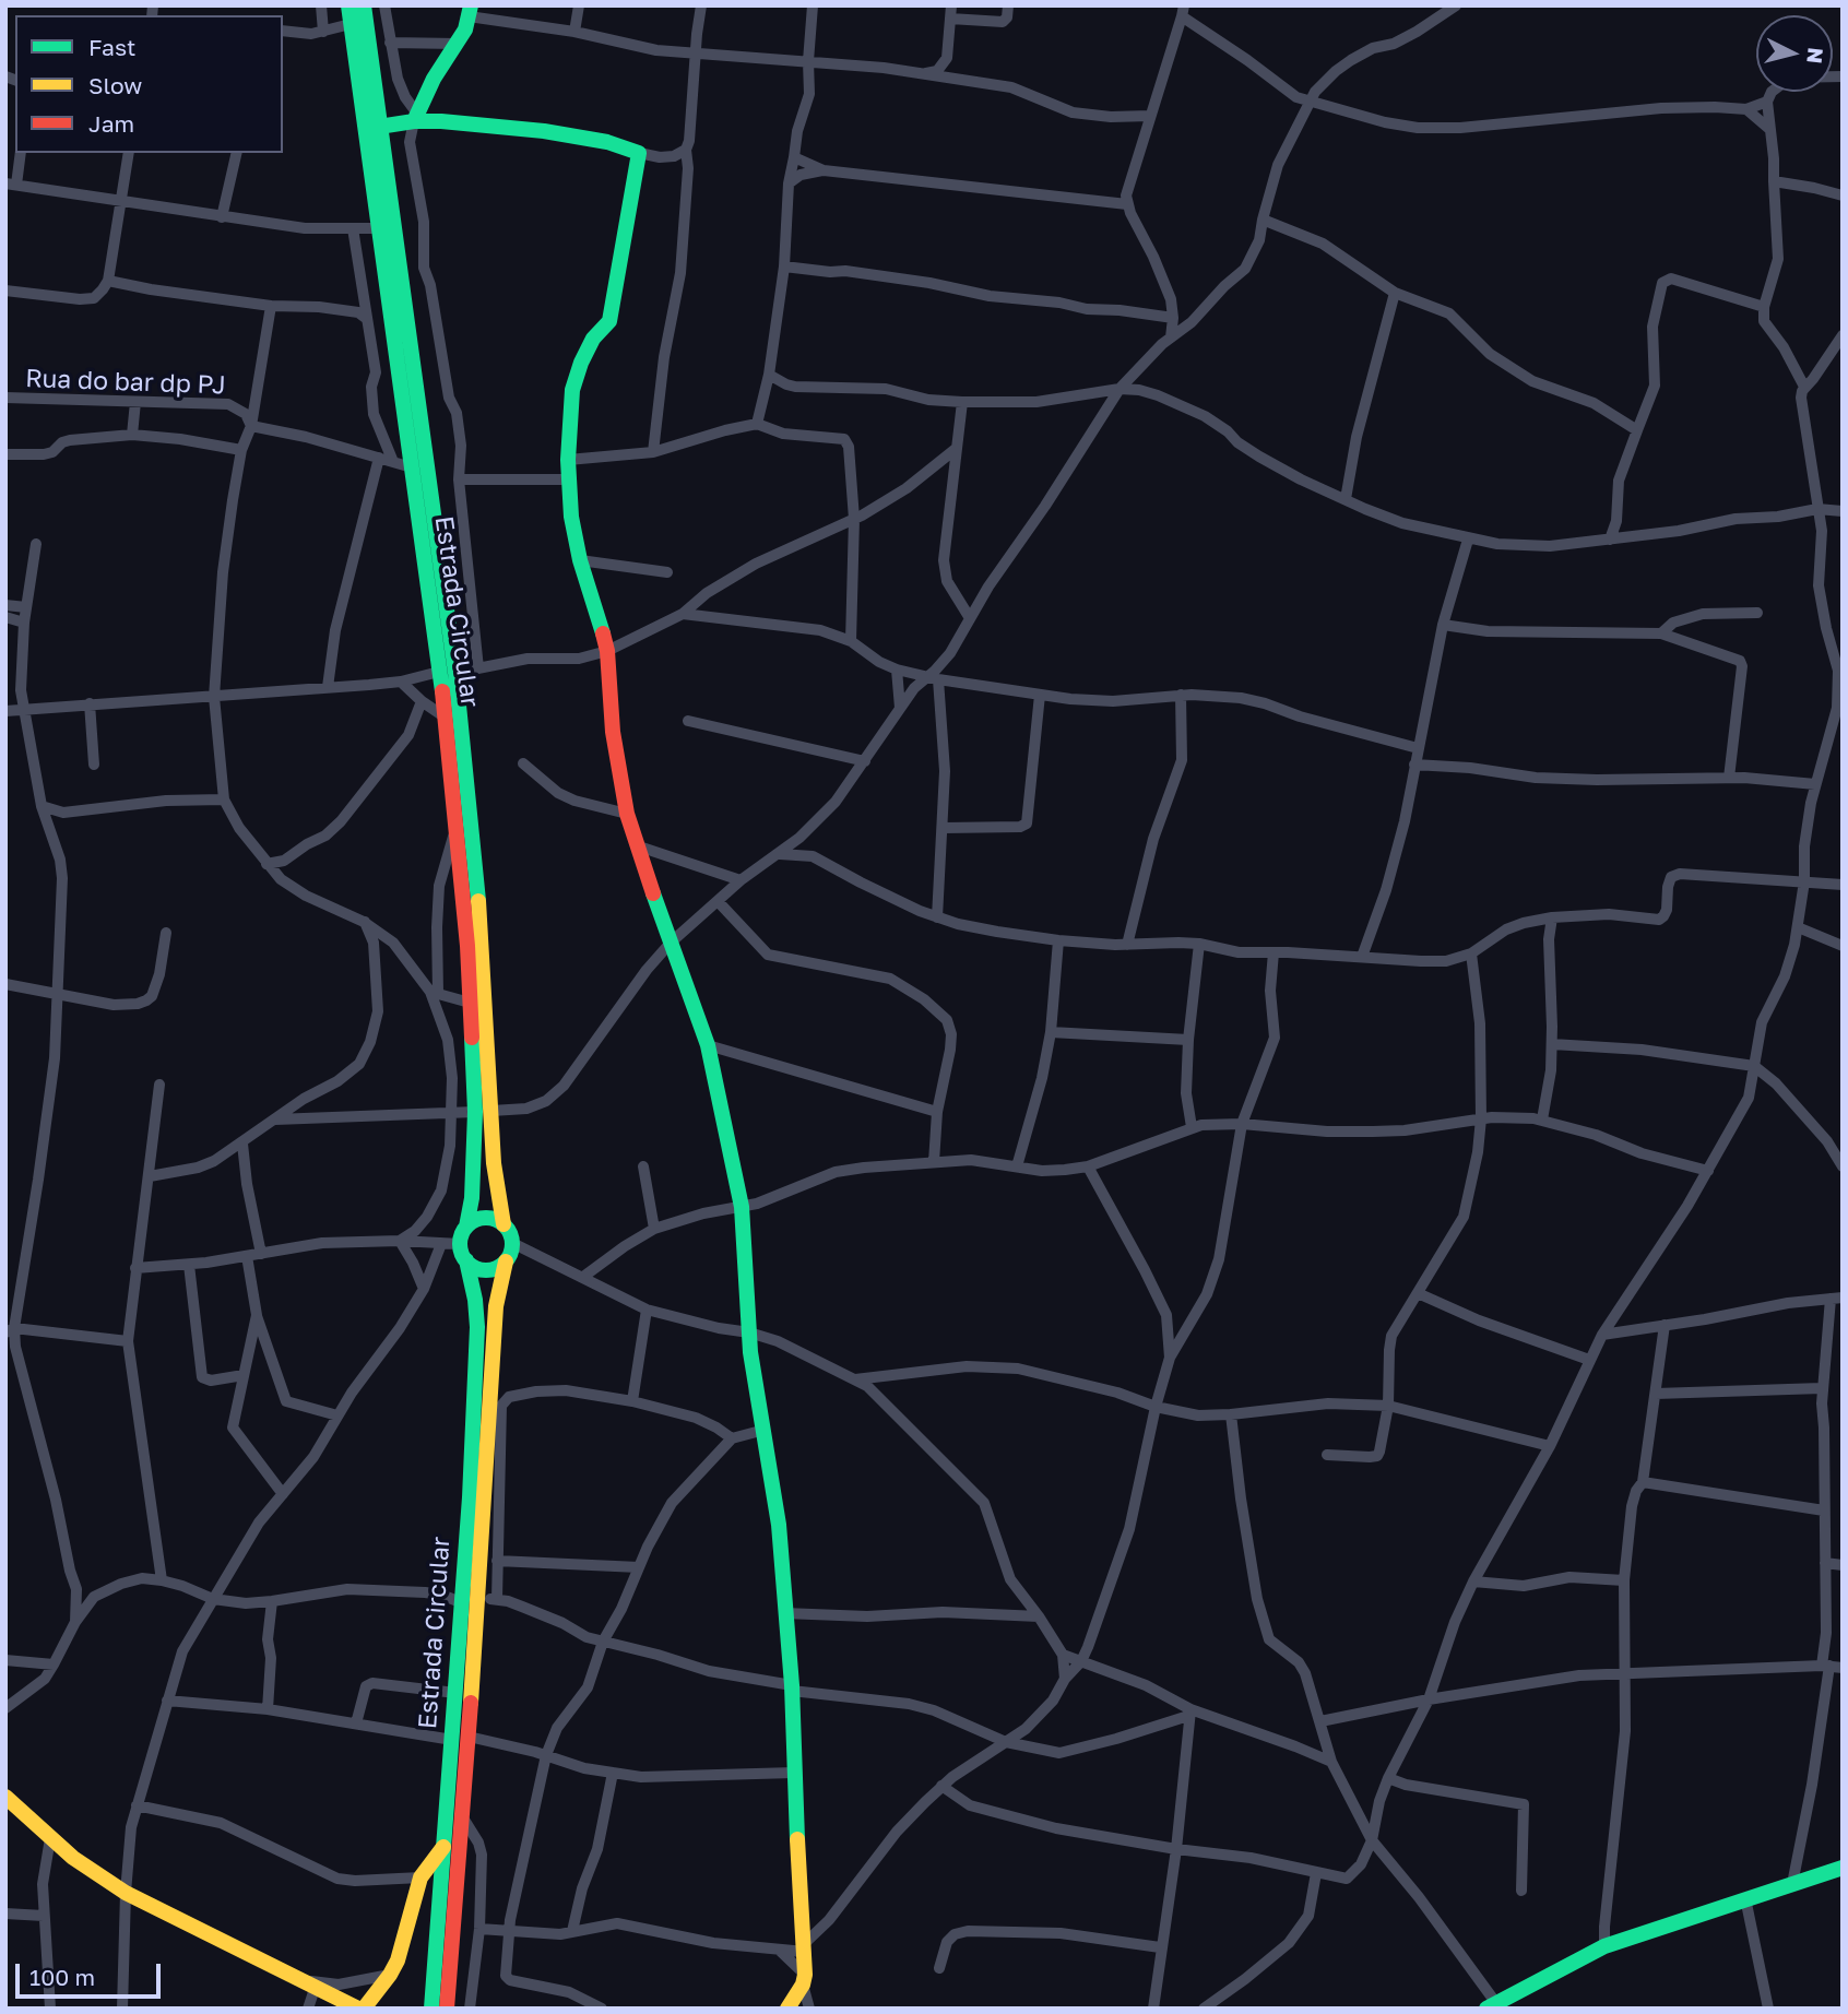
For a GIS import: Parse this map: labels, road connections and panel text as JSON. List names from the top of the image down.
{
  "streets": {
    "main road": ["Estrada Circular"],
    "street": ["Rua do bar dp PJ"]
  },
  "crossings": [
    ["Rua do bar dp PJ", "Estrada Circular"]
  ],
  "legend": ["Fast", "Slow", "Jam"],
  "scale_bar": "100 m",
  "north": "right"
}
